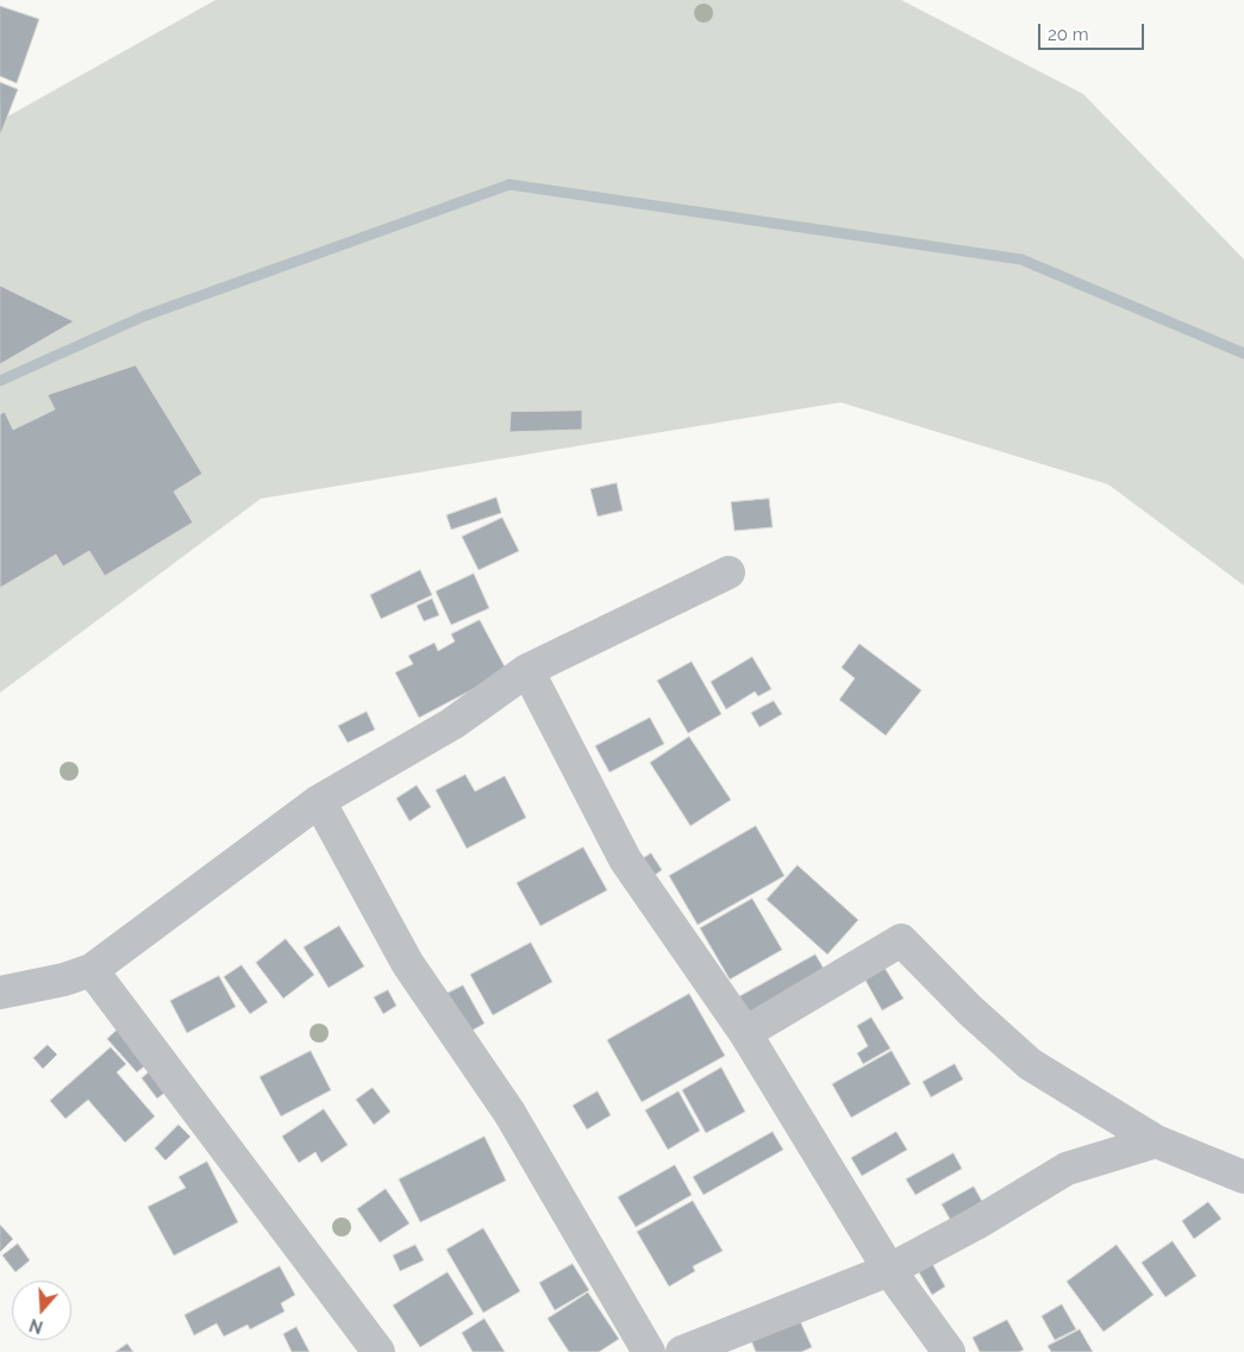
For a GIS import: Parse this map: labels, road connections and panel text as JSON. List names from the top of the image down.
{
  "scale_bar": "20 m",
  "north": "bottom"
}
